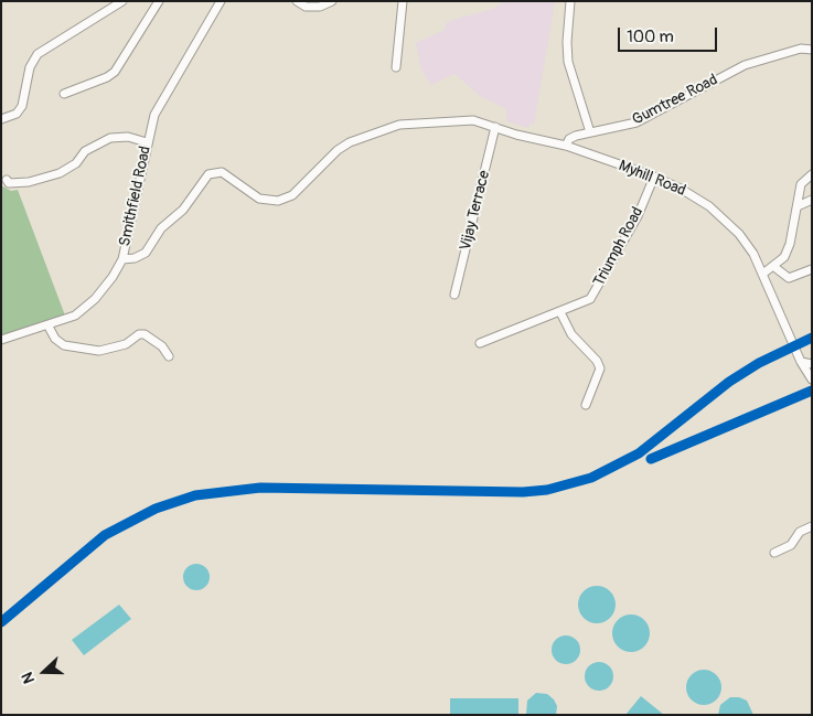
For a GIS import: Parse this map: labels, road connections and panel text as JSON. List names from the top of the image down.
{
  "streets": {
    "street": [
      "Gumtree Road",
      "Myhill Road",
      "Smithfield Road",
      "Vijay Terrace",
      "Triumph Road"
    ]
  },
  "crossings": [
    ["Gumtree Road", "Myhill Road"],
    ["Myhill Road", "Triumph Road"]
  ],
  "scale_bar": "100 m",
  "north": "left"
}
